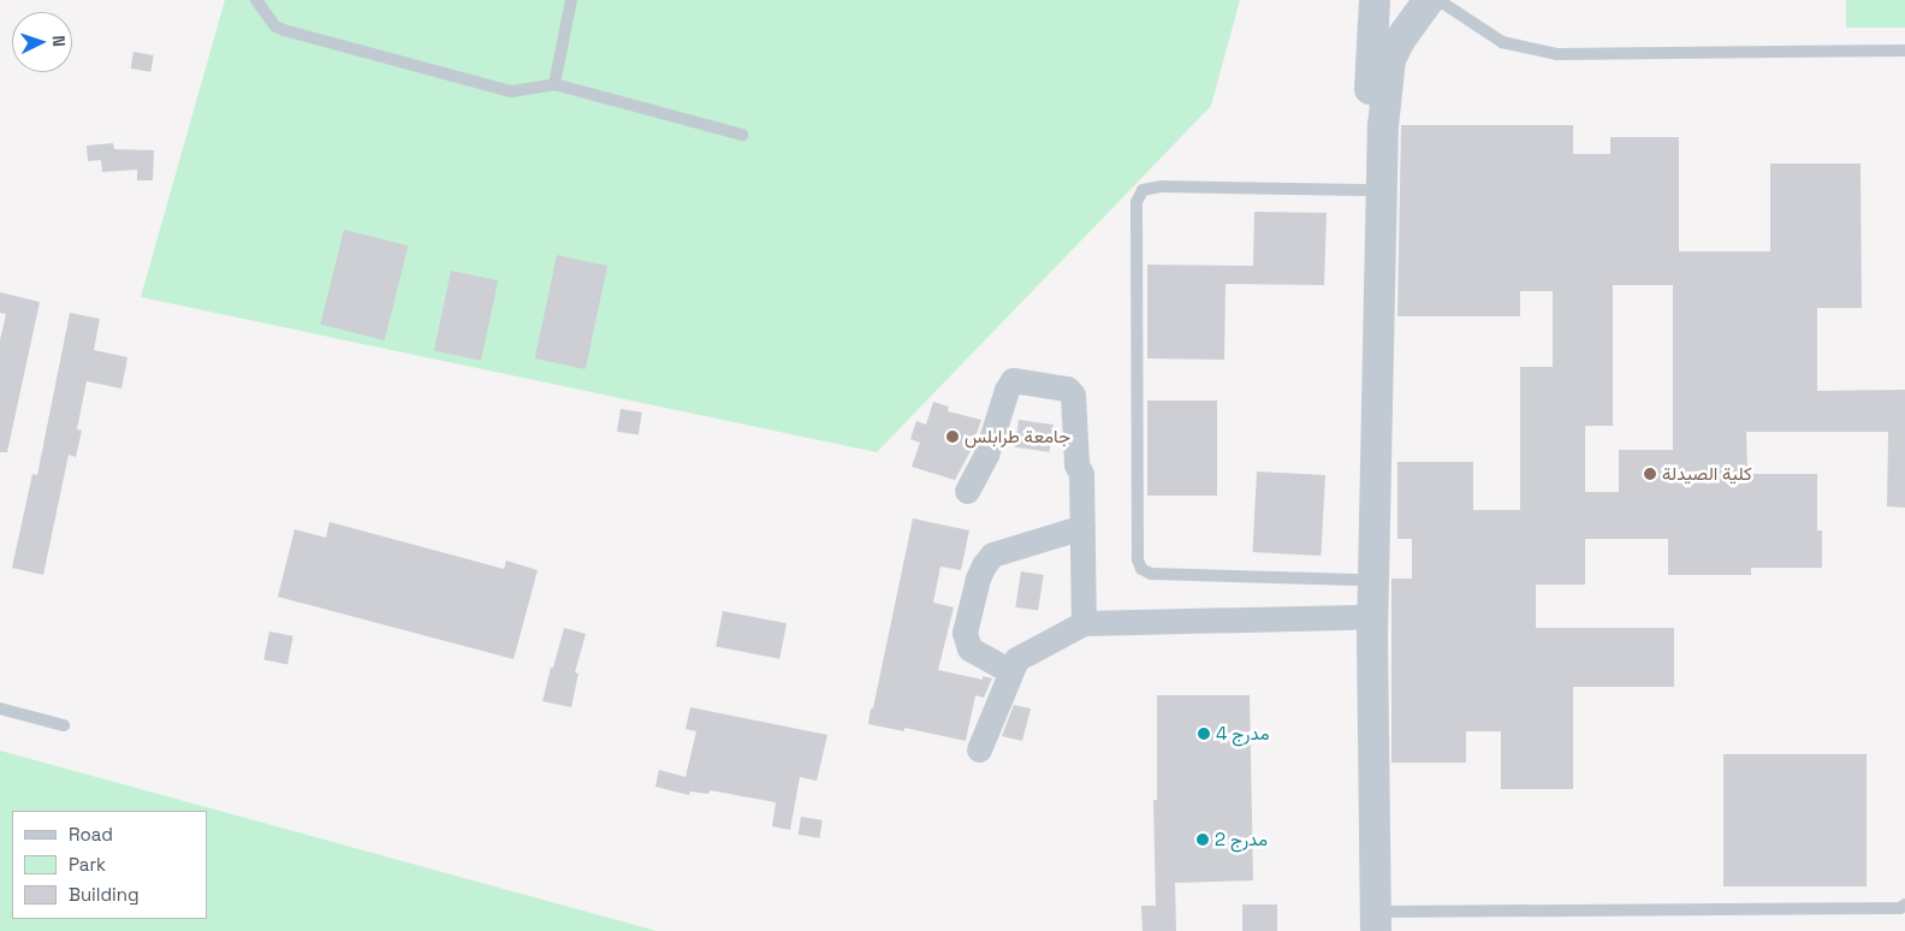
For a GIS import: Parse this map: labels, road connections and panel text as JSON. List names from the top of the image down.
{
  "places": [
    "جامعة طرابلس",
    "كلية الصيدلة",
    "مدرج 4",
    "مدرج 2"
  ],
  "legend": ["Road", "Park", "Building"],
  "north": "right"
}
